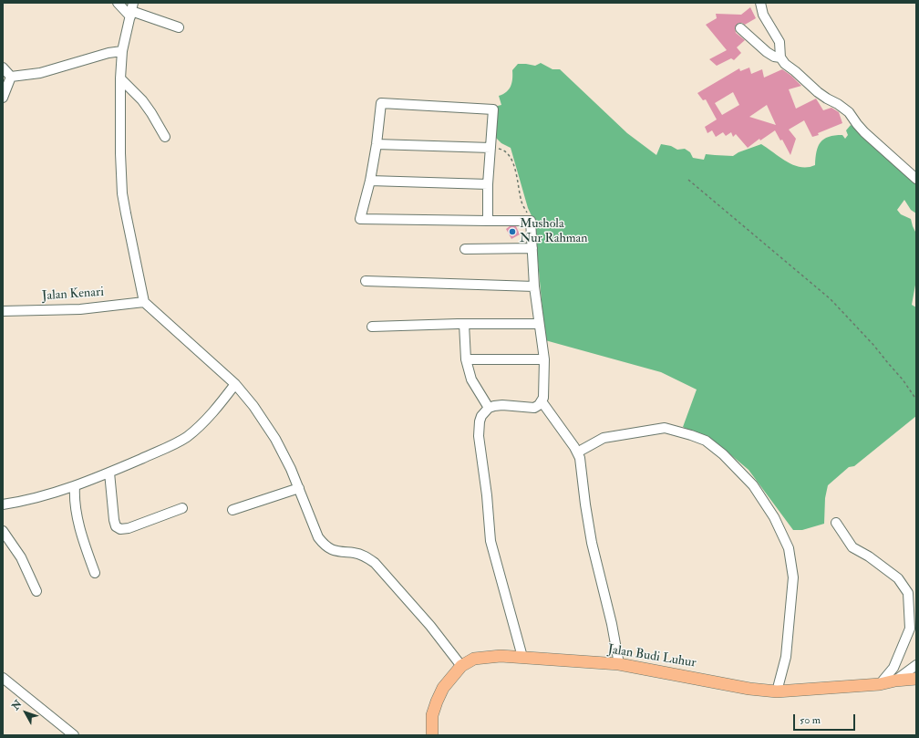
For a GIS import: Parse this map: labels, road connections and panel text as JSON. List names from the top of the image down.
{
  "streets": {
    "main road": ["Jalan Budi Luhur"],
    "street": ["Jalan Kenari"]
  },
  "places": ["Mushola Nur Rahman"],
  "scale_bar": "50 m",
  "north": "top left"
}
